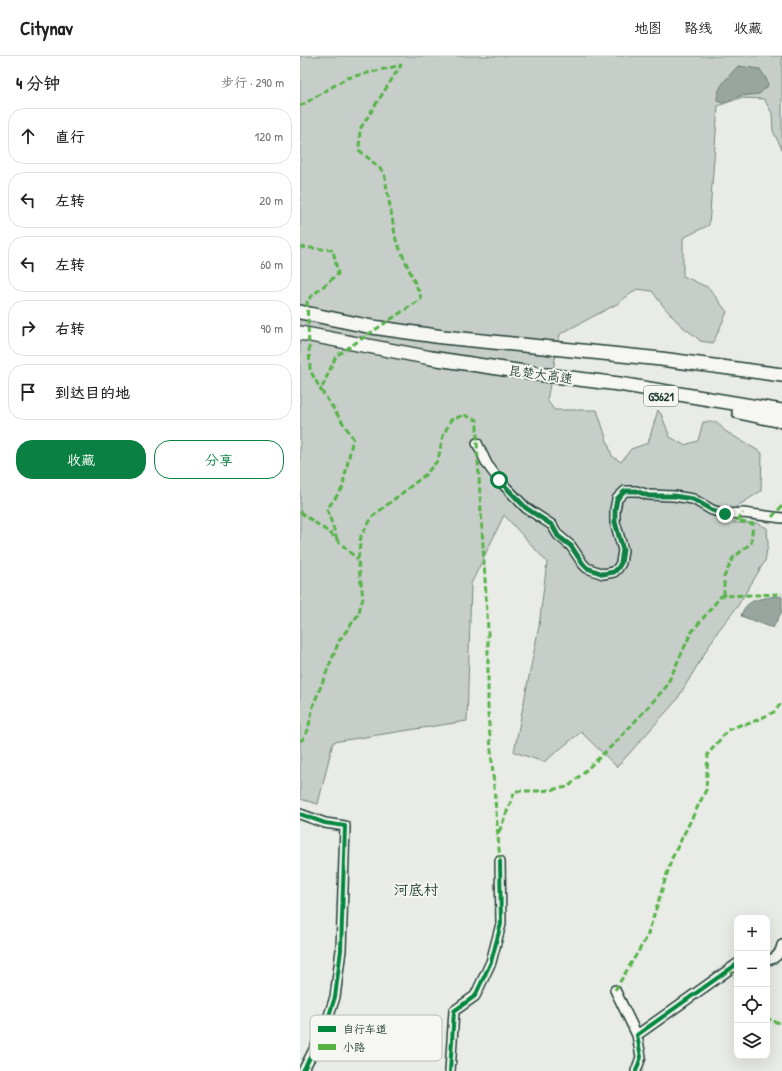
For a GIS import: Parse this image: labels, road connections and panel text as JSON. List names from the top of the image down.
{
  "streets": {
    "highway": ["昆楚大高速", "G5621"]
  },
  "crossings": [
    ["昆楚大高速", "G5621"]
  ],
  "districts": ["河底村"],
  "legend": ["自行车道", "小路"],
  "page": {
    "header": "Citynav",
    "nav": ["地图", "路线", "收藏"],
    "heading": ["4 分钟", "步行 · 290 m"],
    "list": [
      ["直行", "120 m"],
      ["左转", "20 m"],
      ["左转", "60 m"],
      ["右转", "90 m"],
      "到达目的地"
    ],
    "buttons": ["收藏", "分享"],
    "map_buttons": ["+", "−"]
  }
}
